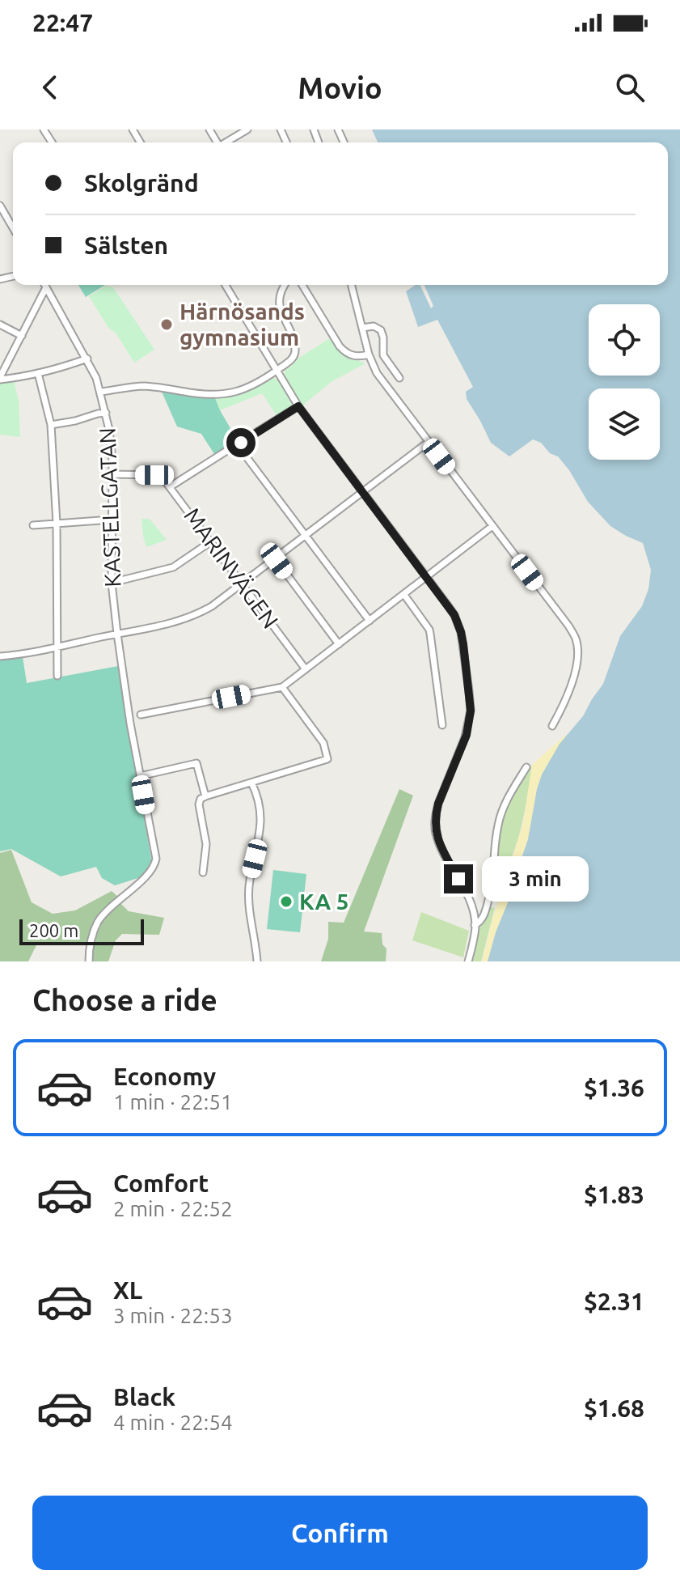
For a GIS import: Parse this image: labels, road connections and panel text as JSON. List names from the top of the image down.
{
  "streets": {
    "street": ["KASTELLGATAN", "MARINVÄGEN"]
  },
  "crossings": [
    ["KASTELLGATAN", "MARINVÄGEN"]
  ],
  "places": ["Härnösands gymnasium", "KA 5"],
  "scale_bar": "200 m",
  "page": {
    "status": "22:47",
    "header": "Movio",
    "banner": ["Skolgränd", "Sälsten"],
    "bubble": "3 min",
    "scale": "200 m",
    "heading": "Choose a ride",
    "list": [
      {
        "name": "Economy",
        "note": "1 min · 22:51",
        "value": "$1.36"
      },
      {
        "name": "Comfort",
        "note": "2 min · 22:52",
        "value": "$1.83"
      },
      {
        "name": "XL",
        "note": "3 min · 22:53",
        "value": "$2.31"
      },
      {
        "name": "Black",
        "note": "4 min · 22:54",
        "value": "$1.68"
      }
    ],
    "buttons": "Confirm"
  }
}
